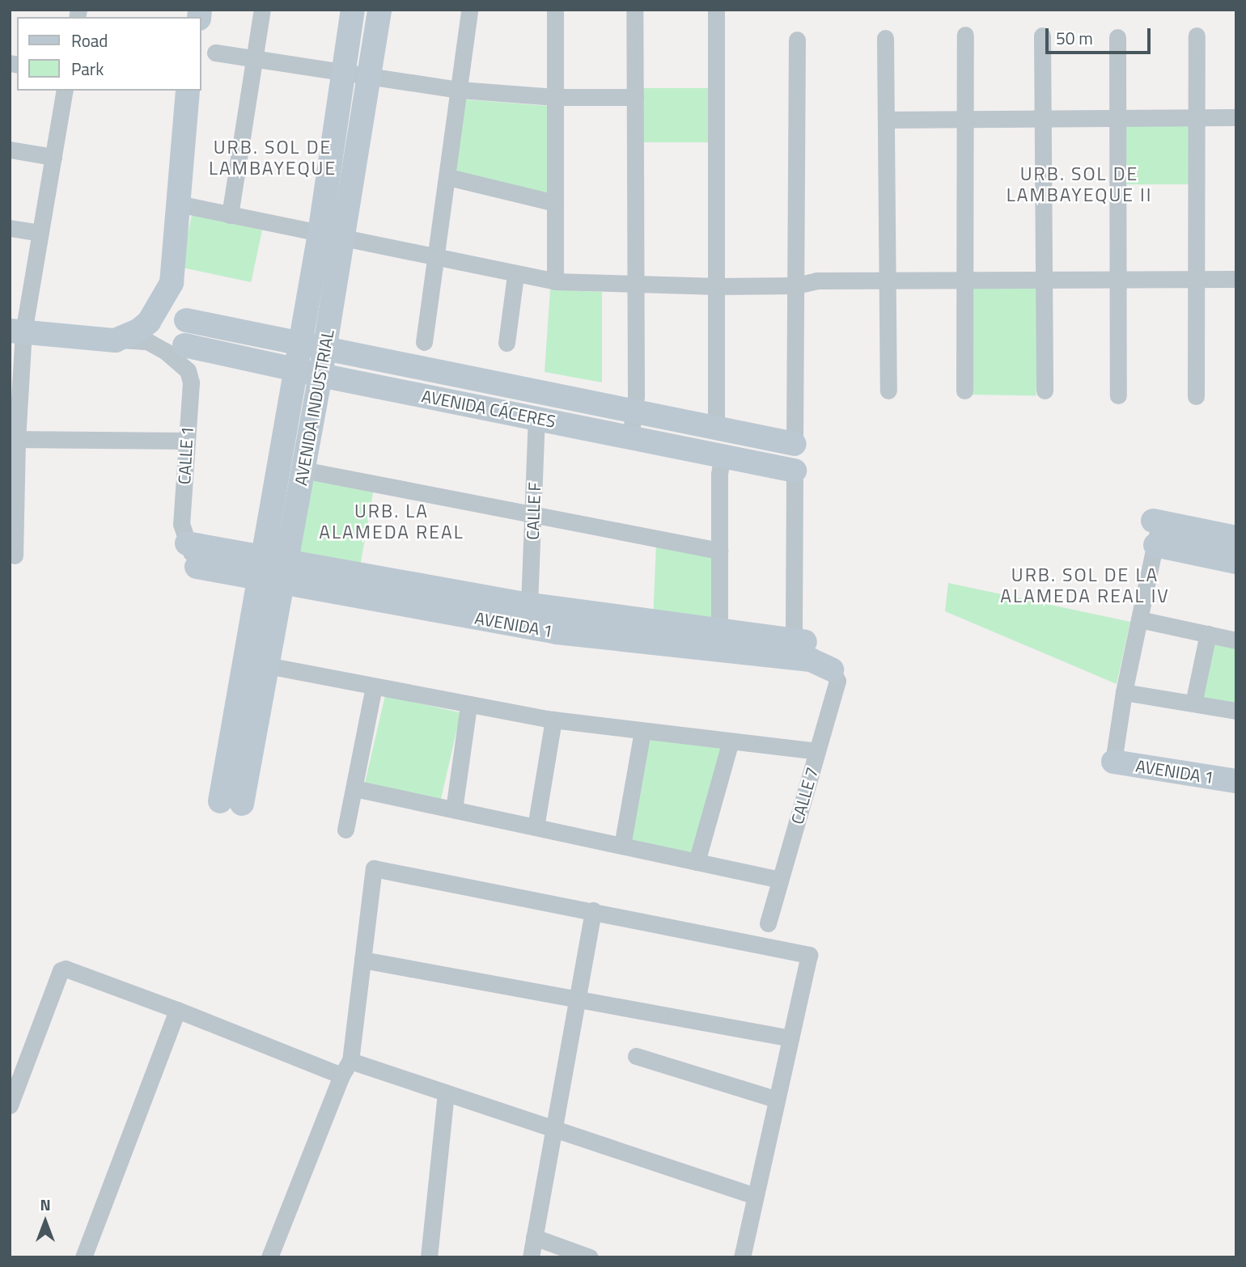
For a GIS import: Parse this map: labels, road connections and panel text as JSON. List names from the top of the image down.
{
  "streets": {
    "street": [
      "AVENIDA INDUSTRIAL",
      "AVENIDA CÁCERES",
      "CALLE 1",
      "CALLE F",
      "AVENIDA 1",
      "CALLE 7"
    ]
  },
  "crossings": [
    ["AVENIDA INDUSTRIAL", "AVENIDA CÁCERES"],
    ["AVENIDA INDUSTRIAL", "AVENIDA 1"],
    ["AVENIDA CÁCERES", "CALLE 1"],
    ["AVENIDA CÁCERES", "CALLE F"],
    ["CALLE 1", "AVENIDA 1"],
    ["CALLE F", "AVENIDA 1"],
    ["AVENIDA 1", "CALLE 7"]
  ],
  "districts": [
    "URB. SOL DE LAMBAYEQUE",
    "URB. SOL DE LAMBAYEQUE II",
    "URB. LA ALAMEDA REAL",
    "URB. SOL DE LA ALAMEDA REAL IV"
  ],
  "legend": ["Road", "Park"],
  "scale_bar": "50 m",
  "north": "top"
}
